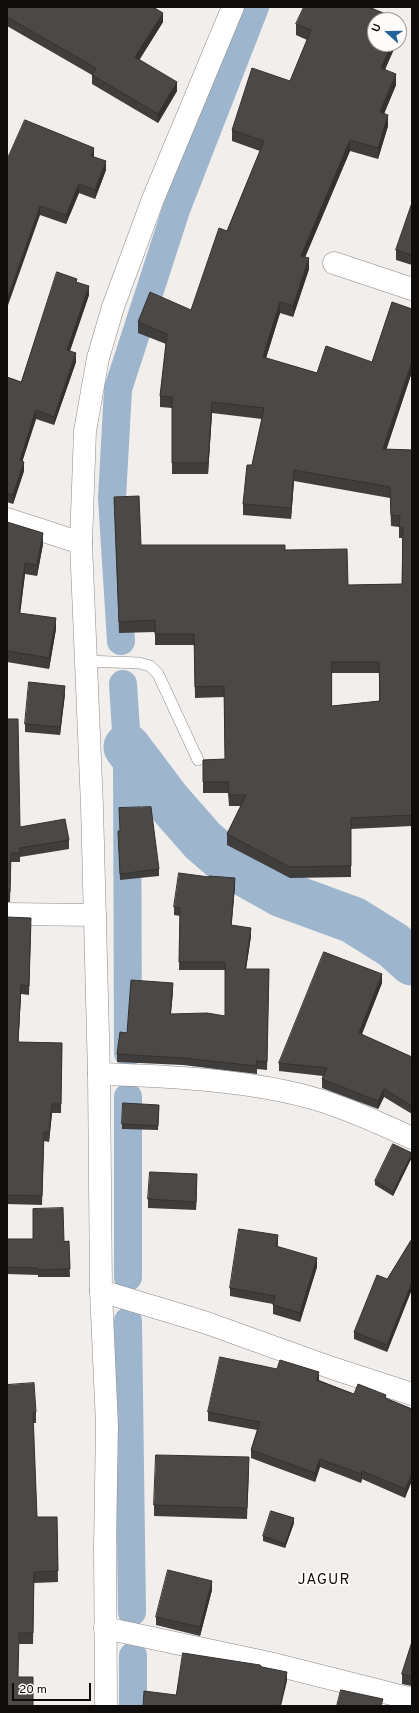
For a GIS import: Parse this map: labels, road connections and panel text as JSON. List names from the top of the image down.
{
  "districts": ["JAGUR"],
  "scale_bar": "20 m",
  "north": "left"
}
